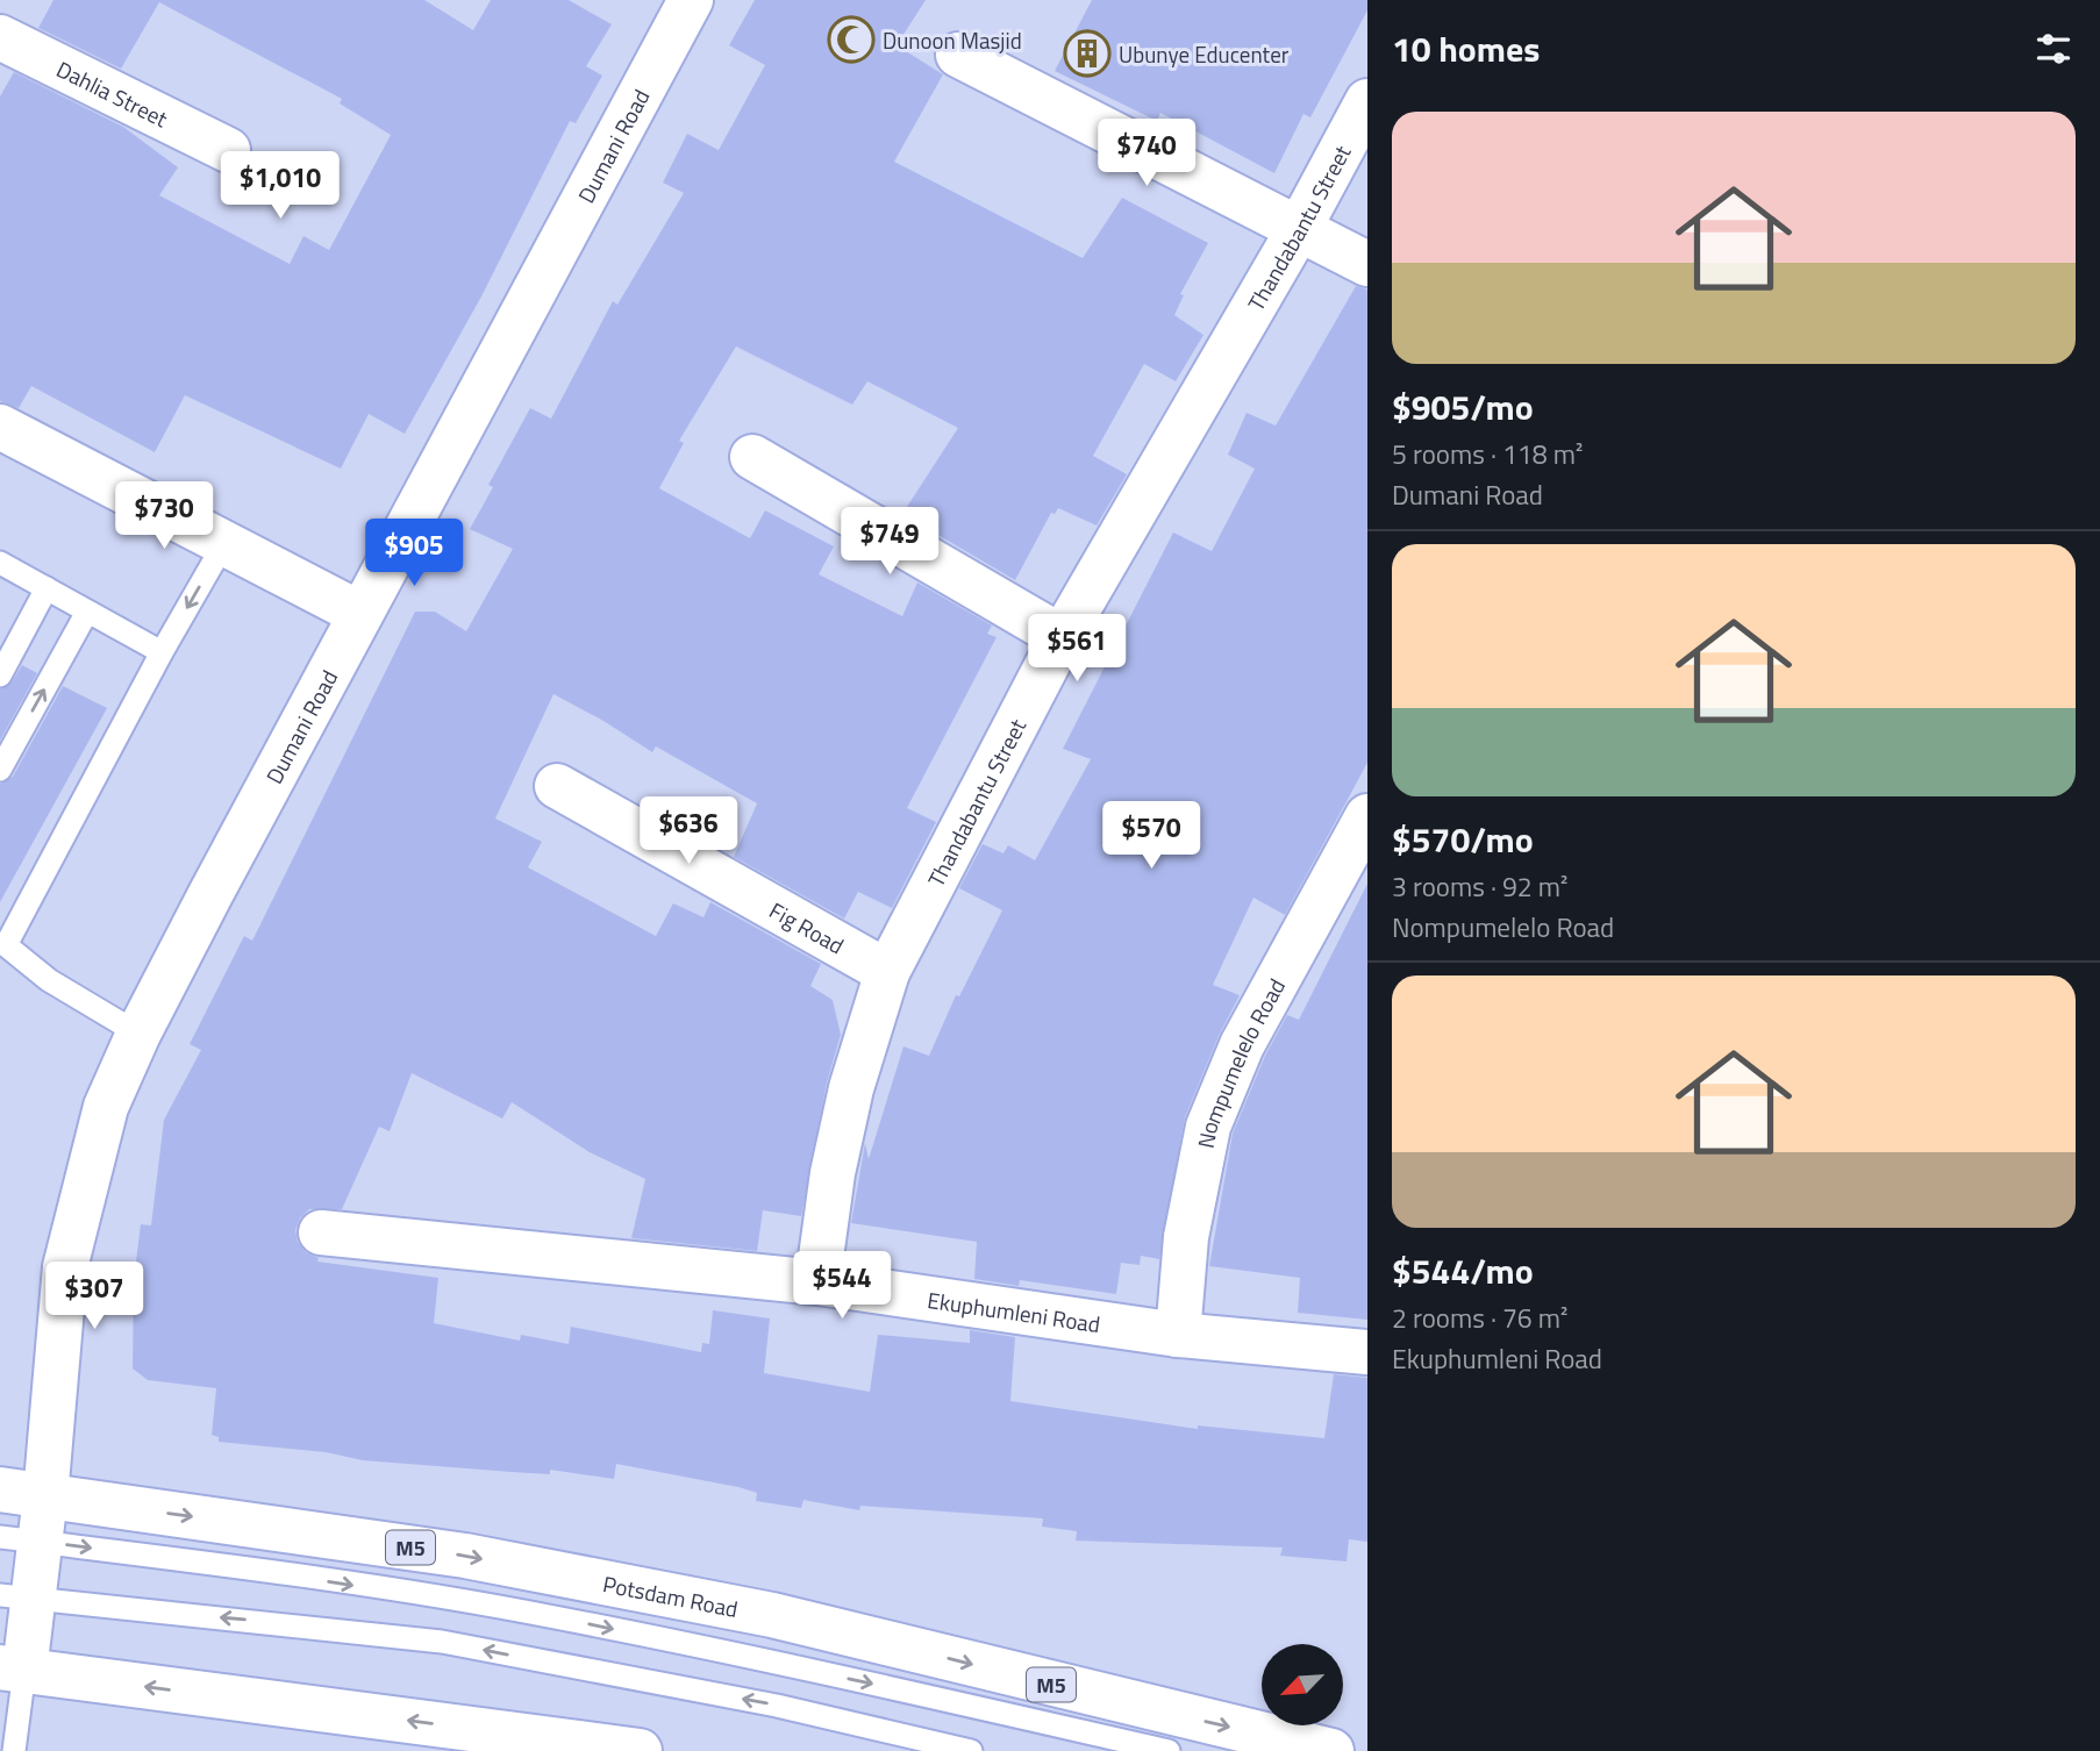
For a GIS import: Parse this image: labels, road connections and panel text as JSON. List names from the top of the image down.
{
  "streets": {
    "street": [
      "Dahlia Street",
      "Dumani Road",
      "Thandabantu Street",
      "Fig Road",
      "Nompumelelo Road",
      "Ekuphumleni Road",
      "M5",
      "Potsdam Road"
    ]
  },
  "crossings": [
    ["Dumani Road", "Potsdam Road"],
    ["Thandabantu Street", "Fig Road"],
    ["Thandabantu Street", "Ekuphumleni Road"],
    ["Nompumelelo Road", "Ekuphumleni Road"]
  ],
  "places": {
    "mosque": ["Dunoon Masjid"],
    "building": ["Ubunye Educenter"]
  },
  "north": "bottom left",
  "page": {
    "heading": "10 homes",
    "list": [
      {
        "name": "$905/mo",
        "note": "5 rooms · 118 m² · Dumani Road"
      },
      {
        "name": "$570/mo",
        "note": "3 rooms · 92 m² · Nompumelelo Road"
      },
      {
        "name": "$544/mo",
        "note": "2 rooms · 76 m² · Ekuphumleni Road"
      }
    ],
    "price": [
      "$740",
      "$1,010",
      "$730",
      "$749",
      "$905",
      "$561",
      "$636",
      "$570",
      "$544",
      "$307"
    ]
  }
}
